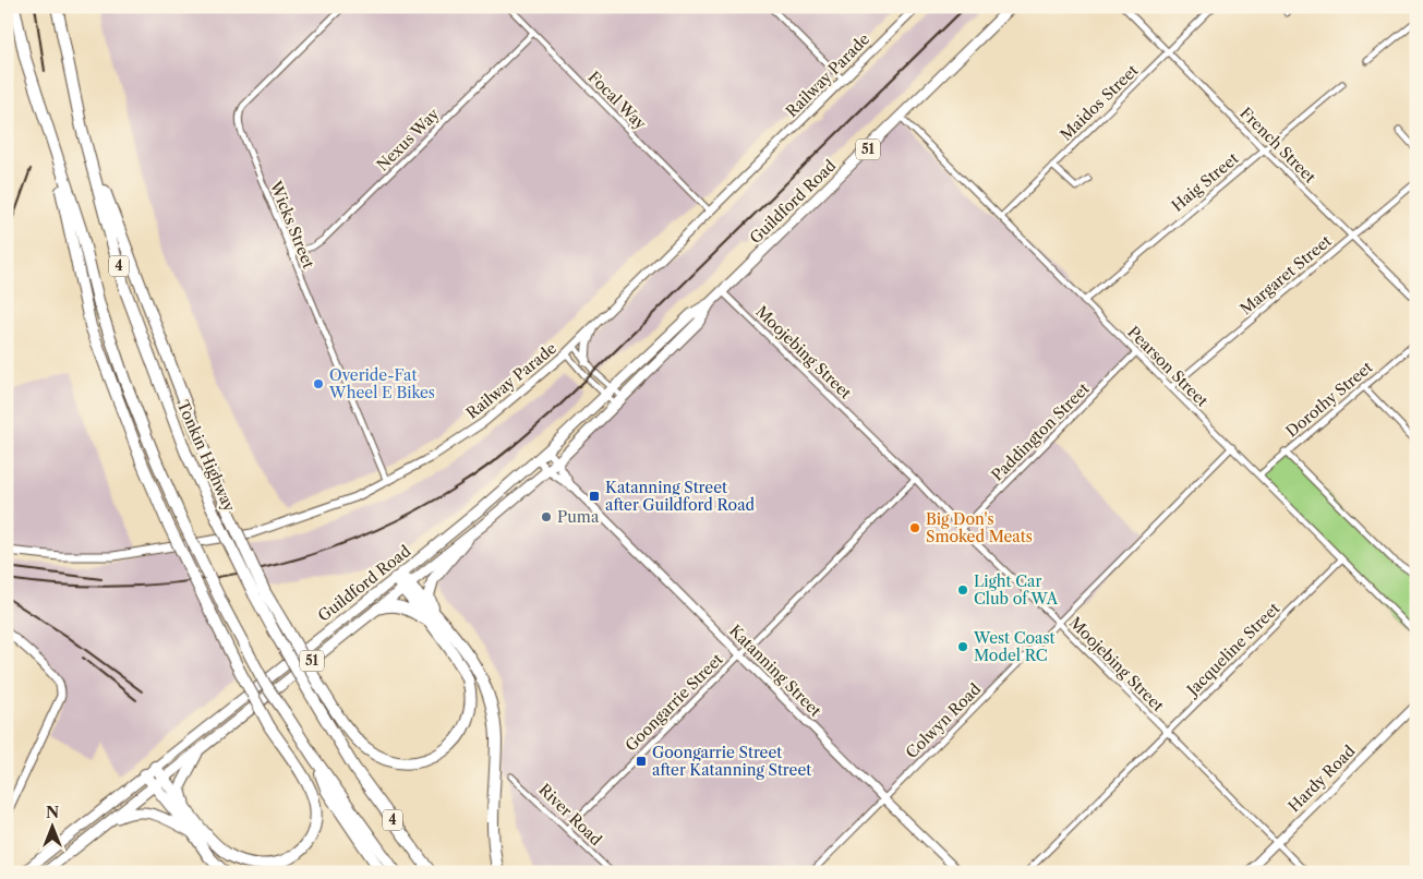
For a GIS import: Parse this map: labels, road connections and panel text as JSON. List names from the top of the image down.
{
  "streets": {
    "highway": [
      "51",
      "Guildford Road",
      "4",
      "Tonkin Highway"
    ],
    "street": [
      "Railway Parade",
      "Focal Way",
      "Maidos Street",
      "Nexus Way",
      "French Street",
      "Haig Street",
      "Wicks Street",
      "Margaret Street",
      "Moojebing Street",
      "Pearson Street",
      "Dorothy Street",
      "Paddington Street",
      "Jacqueline Street",
      "Katanning Street",
      "Goongarrie Street",
      "Colwyn Road",
      "Hardy Road",
      "River Road"
    ]
  },
  "crossings": [
    ["Railway Parade", "Focal Way"],
    ["Railway Parade", "Wicks Street"],
    ["Focal Way", "Nexus Way"],
    ["Maidos Street", "French Street"],
    ["Maidos Street", "Pearson Street"],
    ["Nexus Way", "Wicks Street"],
    ["French Street", "Haig Street"],
    ["French Street", "Margaret Street"],
    ["Haig Street", "Pearson Street"],
    ["Guildford Road", "Moojebing Street"],
    ["Guildford Road", "Pearson Street"],
    ["Guildford Road", "Katanning Street"],
    ["Margaret Street", "Pearson Street"],
    ["Moojebing Street", "Paddington Street"],
    ["Moojebing Street", "Jacqueline Street"],
    ["Moojebing Street", "Goongarrie Street"],
    ["Moojebing Street", "Colwyn Road"],
    ["Moojebing Street", "Hardy Road"],
    ["Pearson Street", "Dorothy Street"],
    ["Pearson Street", "Paddington Street"],
    ["Pearson Street", "Jacqueline Street"],
    ["Pearson Street", "Colwyn Road"],
    ["Katanning Street", "Goongarrie Street"],
    ["Katanning Street", "Colwyn Road"],
    ["Goongarrie Street", "River Road"]
  ],
  "places": {
    "other": [
      "Overide-Fat Wheel E Bikes",
      "Puma",
      "Big Don's Smoked Meats",
      "Light Car Club of WA",
      "West Coast Model RC"
    ],
    "transit": ["Katanning Street after Guildford Road", "Goongarrie Street after Katanning Street"]
  },
  "north": "top"
}
